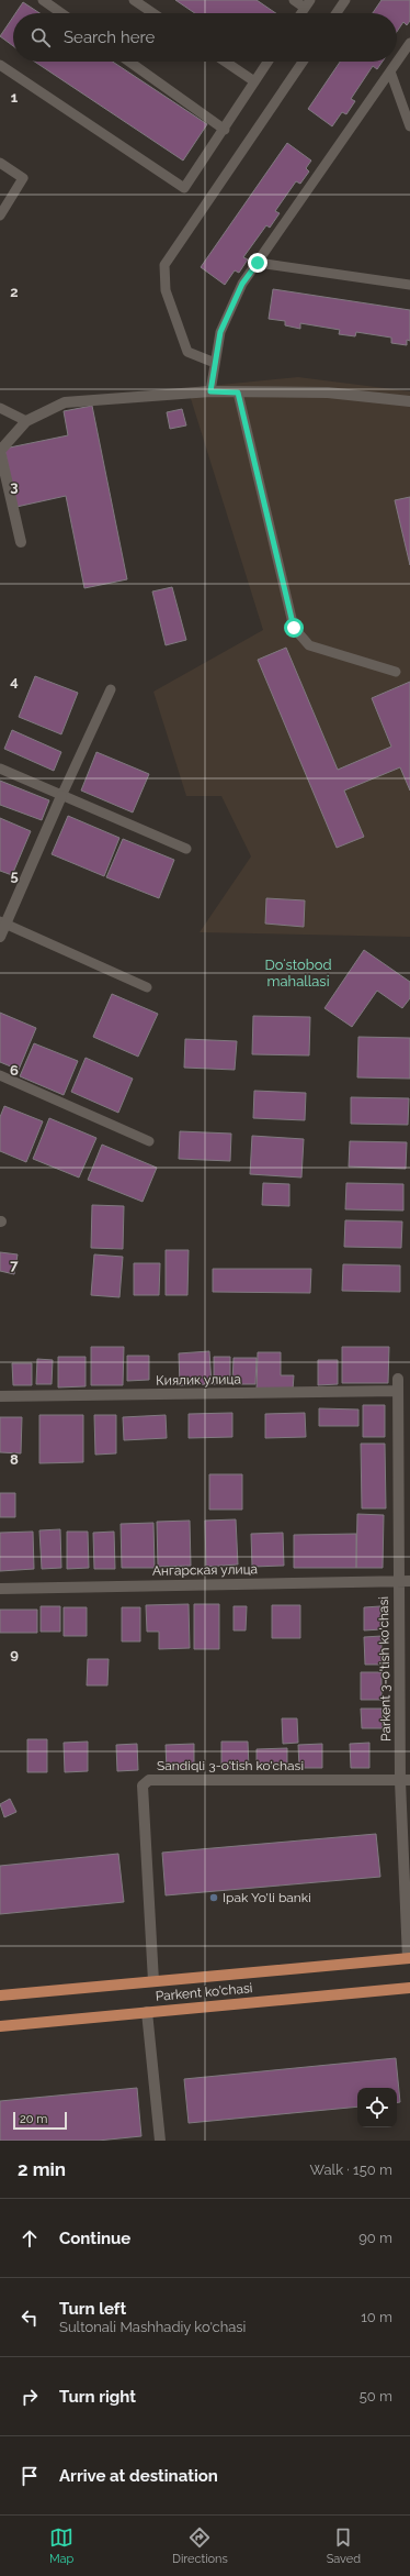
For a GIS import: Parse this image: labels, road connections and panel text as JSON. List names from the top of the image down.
{
  "streets": {
    "main road": ["Parkent ko'chasi"],
    "street": [
      "Киялик улица",
      "Ангарская улица",
      "Parkent 3-o'tish ko'chasi",
      "Sandiqli 3-o'tish ko'chasi"
    ]
  },
  "crossings": [
    ["Киялик улица", "Parkent 3-o'tish ko'chasi"],
    ["Ангарская улица", "Parkent 3-o'tish ko'chasi"],
    ["Parkent 3-o'tish ko'chasi", "Sandiqli 3-o'tish ko'chasi"],
    ["Parkent 3-o'tish ko'chasi", "Parkent ko'chasi"],
    ["Sandiqli 3-o'tish ko'chasi", "Parkent ko'chasi"]
  ],
  "districts": ["Doʻstobod mahallasi"],
  "places": ["Ipak Yo'li banki"],
  "scale_bar": "20 m",
  "page": {
    "search": "Search here",
    "scale": "20 m",
    "heading": ["2 min", "Walk · 150 m"],
    "list": [
      ["Continue", "90 m"],
      ["Turn left", "Sultonali Mashhadiy ko'chasi", "10 m"],
      ["Turn right", "50 m"],
      "Arrive at destination"
    ],
    "nav": ["Map", "Directions", "Saved"]
  },
  "grid": {
    "rows": [
      "1",
      "2",
      "3",
      "4",
      "5",
      "6",
      "7",
      "8",
      "9"
    ]
  }
}
